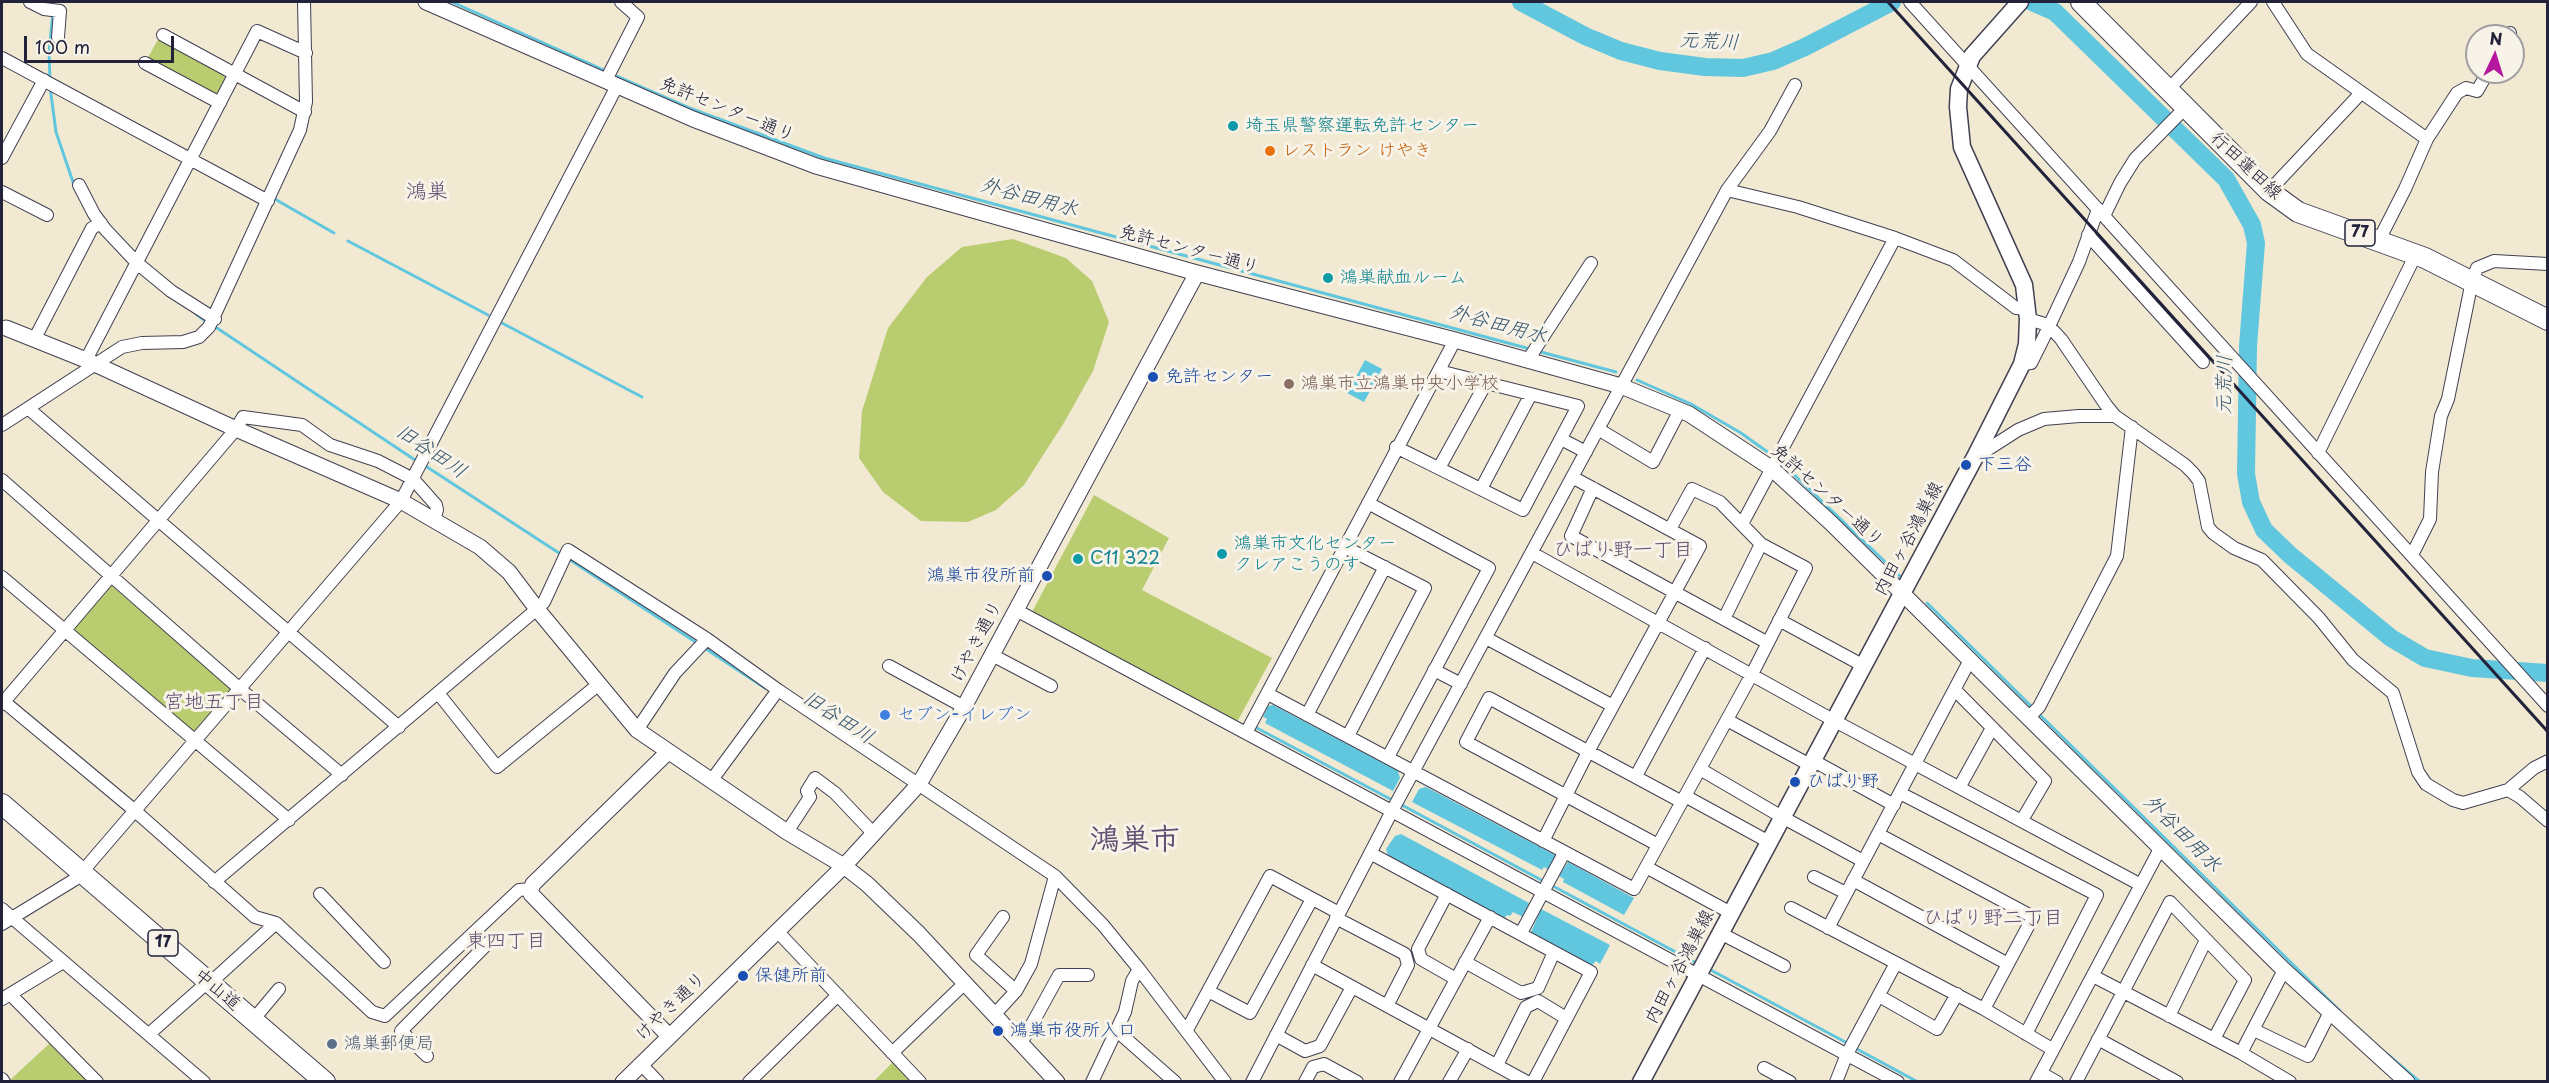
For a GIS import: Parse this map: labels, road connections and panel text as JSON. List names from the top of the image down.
{
  "streets": {
    "main road": [
      "行田蓮田線",
      "77",
      "内田ヶ谷鴻巣線",
      "17",
      "中山道"
    ],
    "street": ["免許センター通り", "けやき通り"]
  },
  "crossings": [
    ["免許センター通り", "内田ヶ谷鴻巣線"],
    ["免許センター通り", "けやき通り"]
  ],
  "districts": [
    "鴻巣",
    "ひばり野一丁目",
    "宮地五丁目",
    "鴻巣市",
    "ひばり野二丁目",
    "東四丁目"
  ],
  "water": ["元荒川", "外谷田用水", "旧谷田川"],
  "places": [
    "埼玉県警察運転免許センター",
    "レストラン けやき",
    "鴻巣献血ルーム",
    "免許センター",
    "鴻巣市立鴻巣中央小学校",
    "下三谷",
    "鴻巣市文化センター クレアこうのす",
    "C11 322",
    "鴻巣市役所前",
    "セブン-イレブン",
    "ひばり野",
    "保健所前",
    "鴻巣市役所入口",
    "鴻巣郵便局"
  ],
  "scale_bar": "100 m",
  "north": "top"
}
